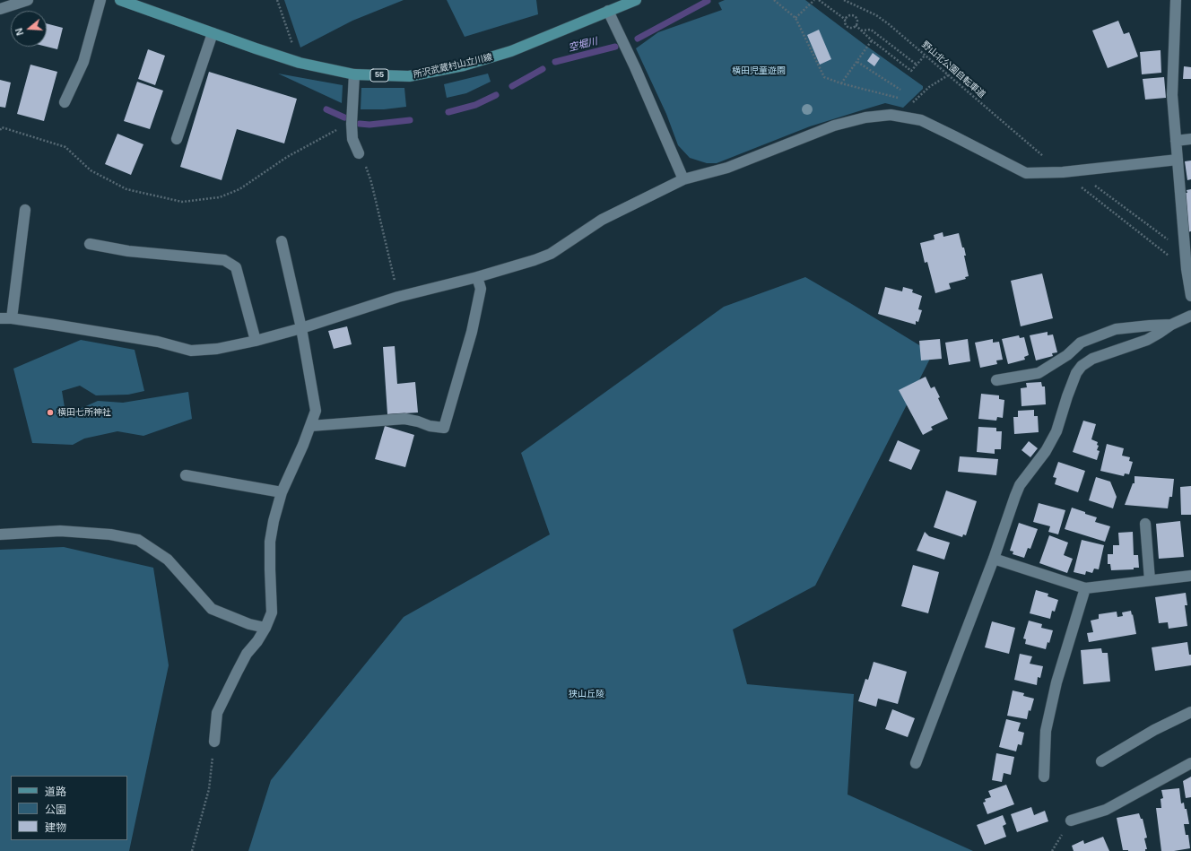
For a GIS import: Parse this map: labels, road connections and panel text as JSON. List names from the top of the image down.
{
  "streets": {
    "main road": ["所沢武蔵村山立川線", "55"],
    "path": ["野山北公園自転車道"]
  },
  "water": ["空堀川"],
  "parks": ["横田児童遊園", "狭山丘陵"],
  "places": ["横田七所神社"],
  "legend": ["道路", "公園", "建物"],
  "north": "left"
}
